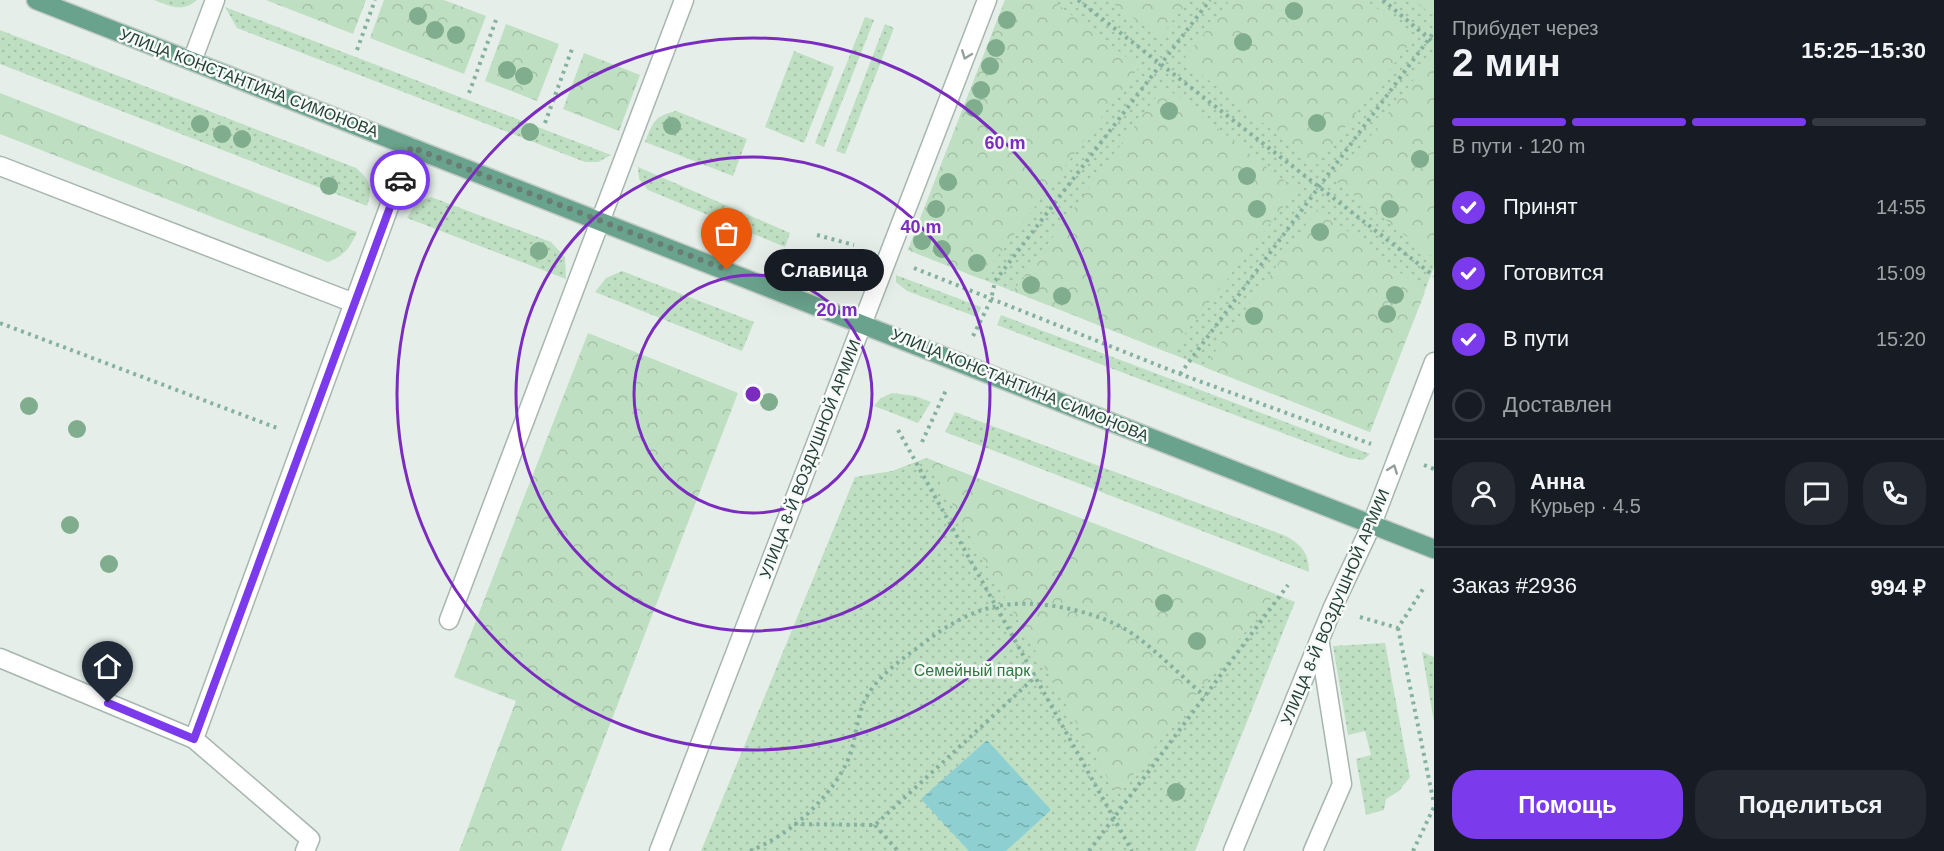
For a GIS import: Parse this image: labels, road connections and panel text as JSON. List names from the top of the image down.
{
  "streets": {
    "main road": ["УЛИЦА КОНСТАНТИНА СИМОНОВА"],
    "street": ["УЛИЦА 8-Й ВОЗДУШНОЙ АРМИИ"]
  },
  "crossings": [
    ["УЛИЦА КОНСТАНТИНА СИМОНОВА", "УЛИЦА 8-Й ВОЗДУШНОЙ АРМИИ"]
  ],
  "parks": ["Семейный парк"],
  "places": ["Славица"],
  "page": {
    "heading": ["2 мин", "Прибудет через", "15:25–15:30"],
    "panel": [
      "Анна",
      "Курьер · 4.5",
      "Заказ #2936",
      "994 ₽"
    ],
    "bar": "В пути · 120 m",
    "list": [
      ["Принят", "14:55"],
      ["Готовится", "15:09"],
      ["В пути", "15:20"],
      "Доставлен"
    ],
    "bubble": "Славица",
    "buttons": ["Помощь", "Поделиться"]
  },
  "rings": ["60 m", "40 m", "20 m"]
}
